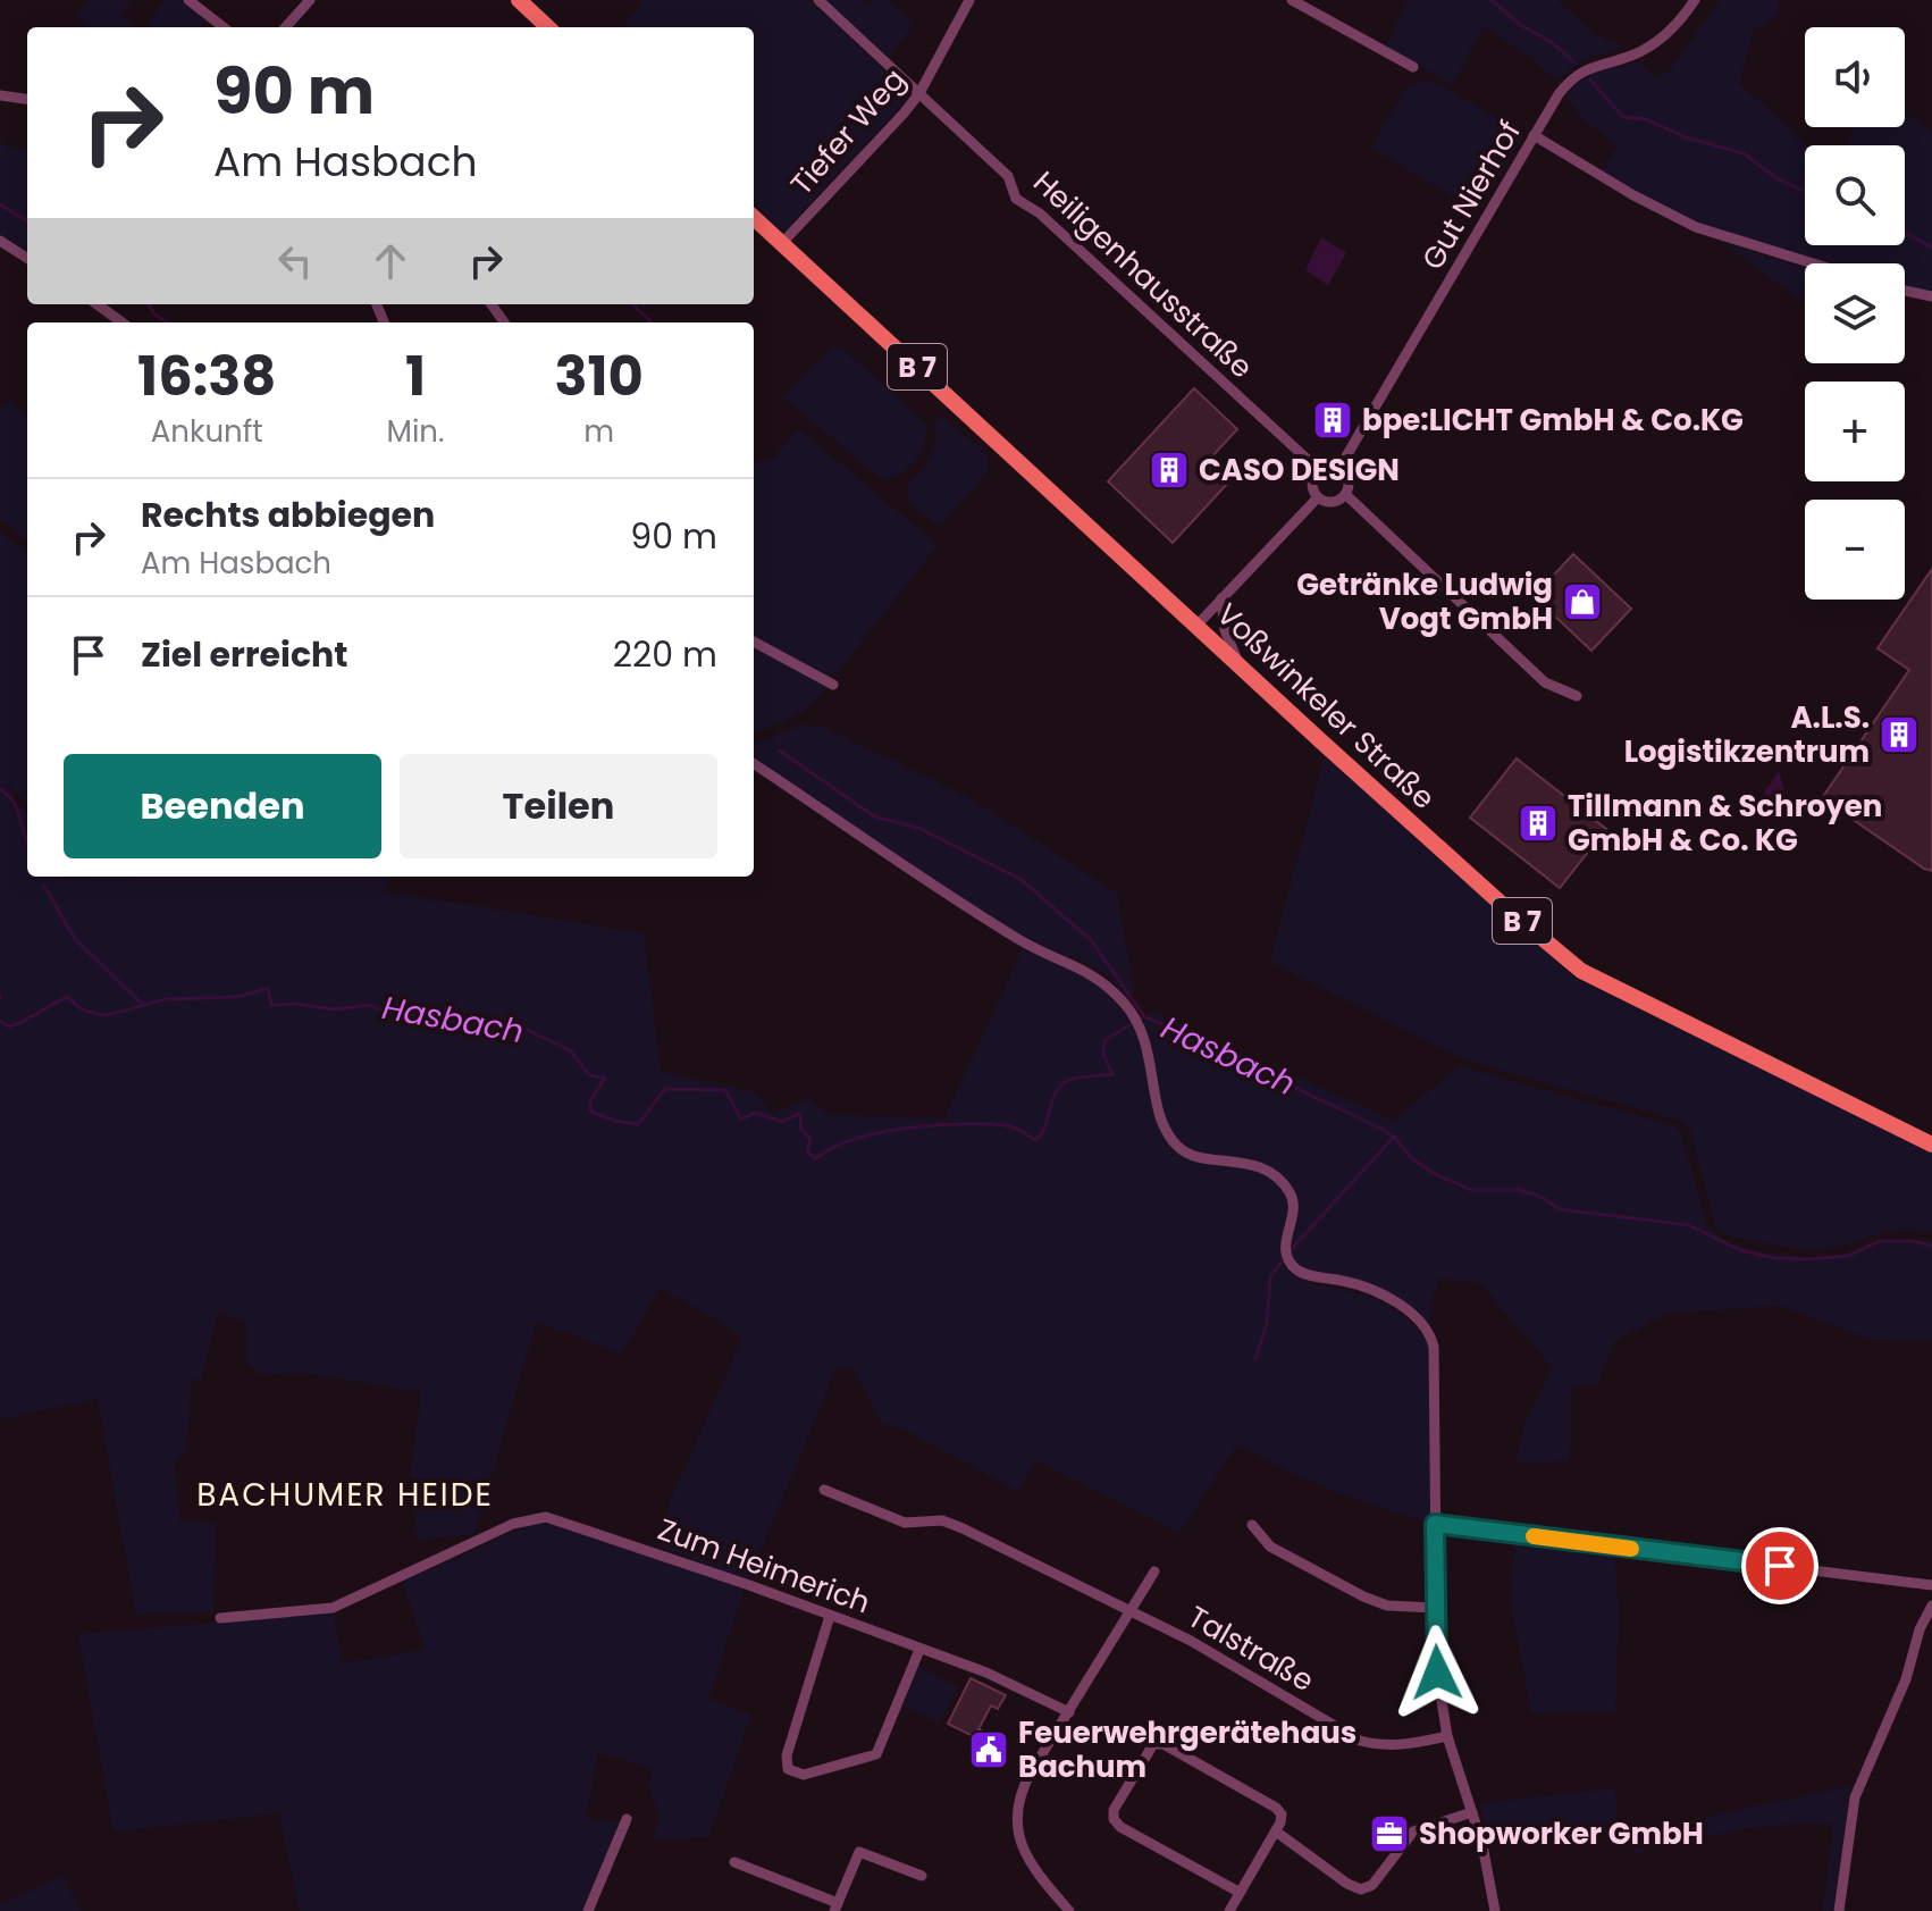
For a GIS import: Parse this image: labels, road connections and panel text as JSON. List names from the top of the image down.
{
  "streets": {
    "main road": ["B 7", "Voßwinkeler Straße"],
    "street": [
      "Tiefer Weg",
      "Gut Nierhof",
      "Heiligenhausstraße",
      "Zum Heimerich",
      "Talstraße"
    ]
  },
  "crossings": [
    ["Tiefer Weg", "Heiligenhausstraße"],
    ["Tiefer Weg", "Voßwinkeler Straße"],
    ["Gut Nierhof", "Heiligenhausstraße"]
  ],
  "districts": ["BACHUMER HEIDE"],
  "water": ["Hasbach"],
  "places": {
    "building": [
      "bpe:LICHT GmbH & Co.KG",
      "CASO DESIGN",
      "A.L.S. Logistikzentrum",
      "Tillmann & Schroyen GmbH & Co. KG"
    ],
    "shop": ["Getränke Ludwig Vogt GmbH"],
    "public building": ["Feuerwehrgerätehaus Bachum"],
    "office": ["Shopworker GmbH"]
  },
  "page": {
    "map_buttons": ["+", "−"],
    "turn": ["90 m", "Am Hasbach"],
    "eta": [
      "16:38",
      "Ankunft",
      "1",
      "Min.",
      "310",
      "m"
    ],
    "list": [
      {
        "name": "Rechts abbiegen",
        "note": "Am Hasbach",
        "value": "90 m"
      },
      {
        "name": "Ziel erreicht",
        "value": "220 m"
      }
    ],
    "buttons": ["Beenden", "Teilen"]
  }
}
